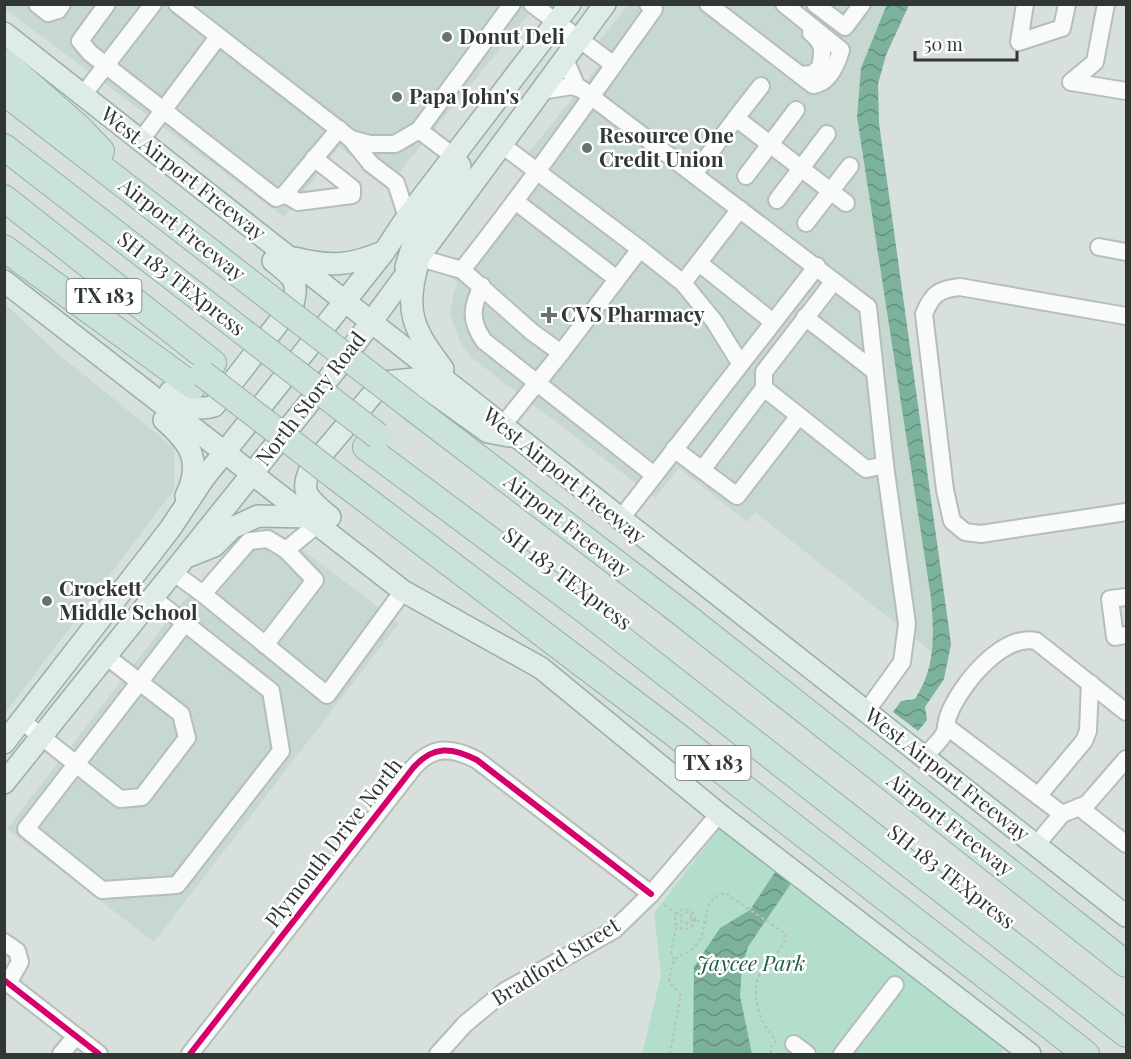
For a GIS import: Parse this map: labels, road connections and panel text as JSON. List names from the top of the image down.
{
  "streets": {
    "highway": ["Airport Freeway", "SH 183 TEXpress", "TX 183"],
    "main road": ["West Airport Freeway", "North Story Road"],
    "street": ["Plymouth Drive North", "Bradford Street"]
  },
  "crossings": [
    ["West Airport Freeway", "North Story Road"],
    ["Plymouth Drive North", "Bradford Street"]
  ],
  "parks": ["Jaycee Park"],
  "places": {
    "other": [
      "Donut Deli",
      "Papa John's",
      "Resource One Credit Union",
      "Crockett Middle School"
    ],
    "health": ["CVS Pharmacy"]
  },
  "scale_bar": "50 m"
}
